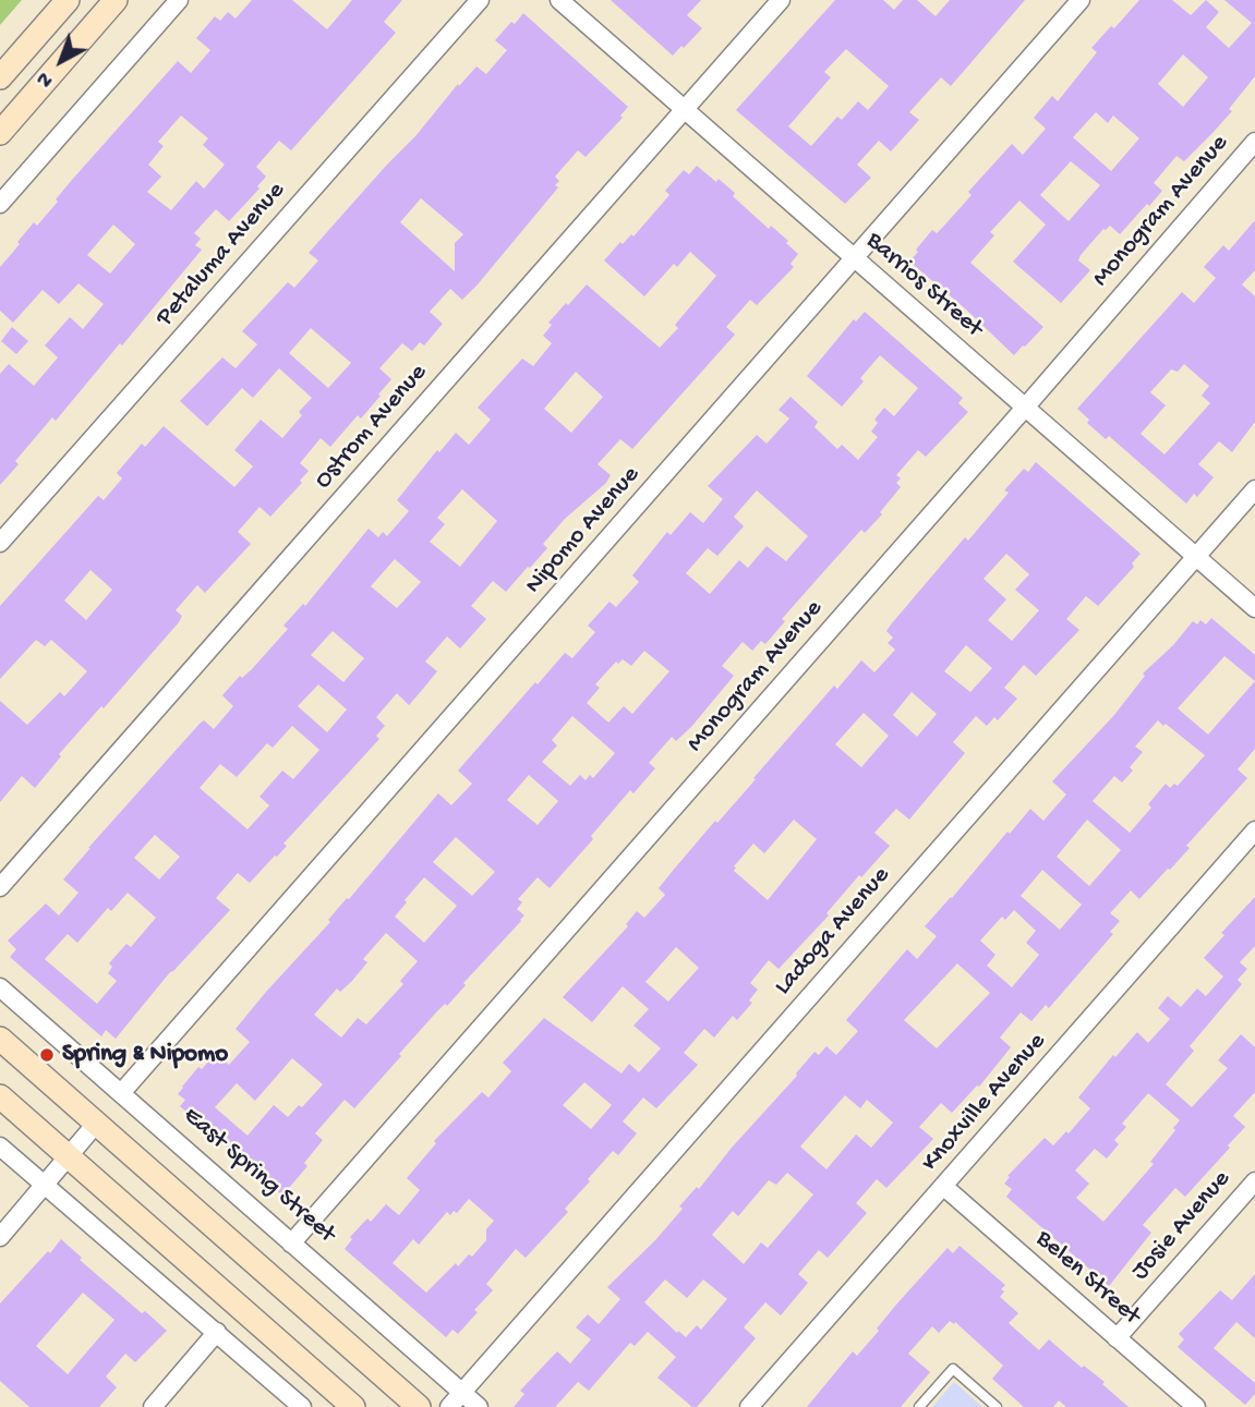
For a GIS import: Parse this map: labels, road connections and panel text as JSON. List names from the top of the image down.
{
  "streets": {
    "street": [
      "Monogram Avenue",
      "Petaluma Avenue",
      "Barrios Street",
      "Ostrom Avenue",
      "Nipomo Avenue",
      "Ladoga Avenue",
      "Knoxville Avenue",
      "East Spring Street",
      "Josie Avenue",
      "Belen Street"
    ]
  },
  "crossings": [
    ["Monogram Avenue", "Barrios Street"],
    ["Monogram Avenue", "East Spring Street"],
    ["Barrios Street", "Ostrom Avenue"],
    ["Barrios Street", "Nipomo Avenue"],
    ["Barrios Street", "Ladoga Avenue"],
    ["Nipomo Avenue", "East Spring Street"],
    ["Ladoga Avenue", "East Spring Street"],
    ["Knoxville Avenue", "Belen Street"],
    ["Josie Avenue", "Belen Street"]
  ],
  "places": ["Spring & Nipomo"],
  "north": "bottom left"
}
